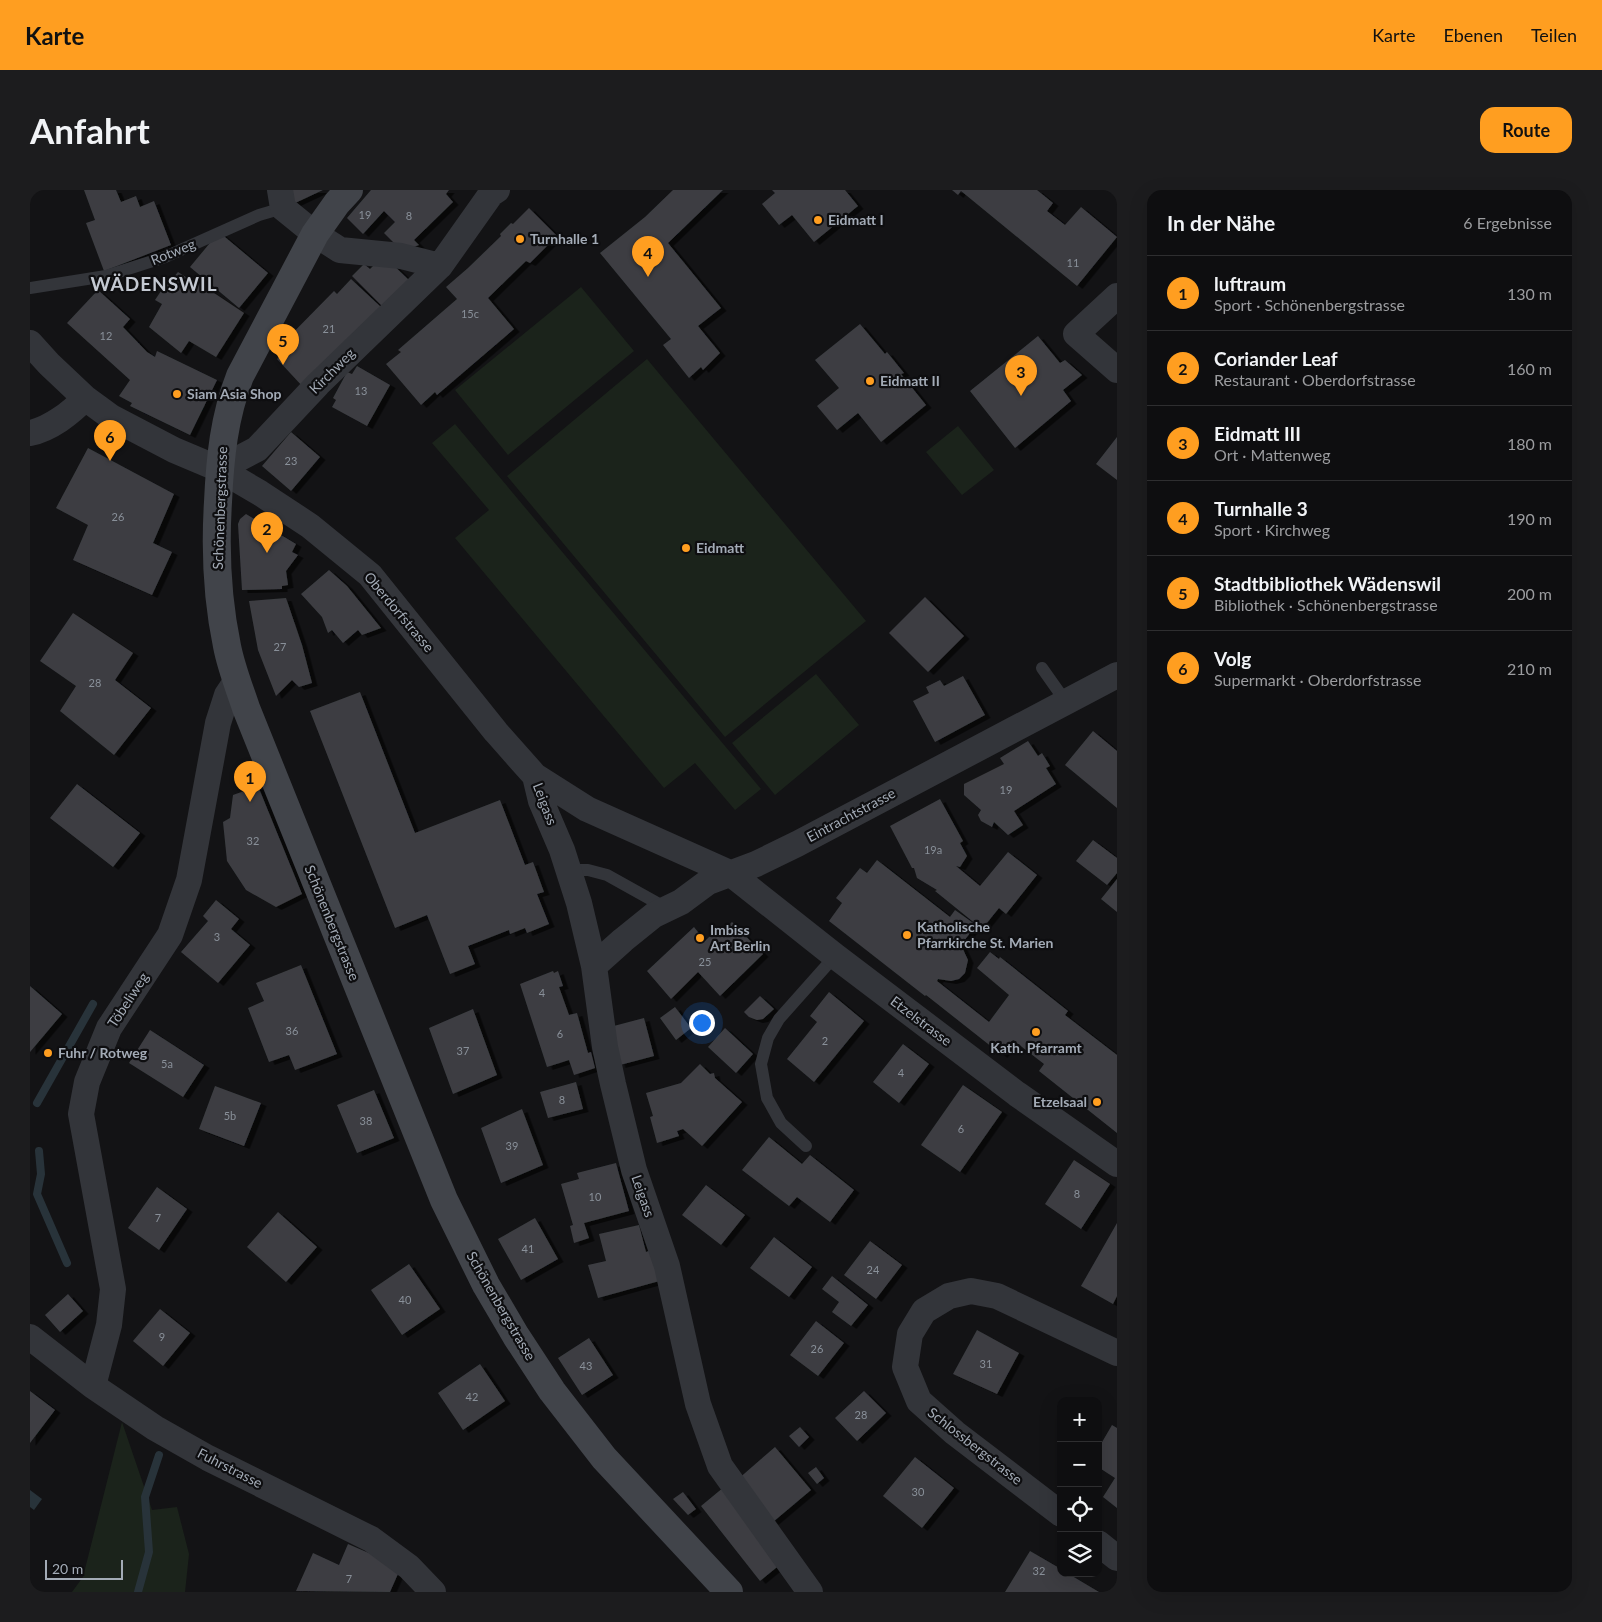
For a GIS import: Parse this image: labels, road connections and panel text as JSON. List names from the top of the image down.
{
  "streets": {
    "street": [
      "Kirchweg",
      "Schönenbergstrasse",
      "Oberdorfstrasse",
      "Leigass",
      "Eintrachtstrasse",
      "Töbeliweg",
      "Etzelstrasse",
      "Schlossbergstrasse",
      "Fuhrstrasse"
    ],
    "lane": ["Rotweg"]
  },
  "crossings": [
    ["Kirchweg", "Schönenbergstrasse"],
    ["Kirchweg", "Oberdorfstrasse"],
    ["Schönenbergstrasse", "Oberdorfstrasse"],
    ["Schönenbergstrasse", "Töbeliweg"],
    ["Oberdorfstrasse", "Leigass"],
    ["Oberdorfstrasse", "Eintrachtstrasse"],
    ["Oberdorfstrasse", "Etzelstrasse"],
    ["Leigass", "Eintrachtstrasse"],
    ["Eintrachtstrasse", "Etzelstrasse"],
    ["Töbeliweg", "Fuhrstrasse"]
  ],
  "districts": ["WÄDENSWIL"],
  "places": [
    "Eidmatt I",
    "Turnhalle 1",
    "Eidmatt II",
    "Siam Asia Shop",
    "Eidmatt",
    "Katholische Pfarrkirche St. Marien",
    "Imbiss Art Berlin",
    "Kath. Pfarramt",
    "Fuhr / Rotweg",
    "Etzelsaal"
  ],
  "house_numbers": [
    "19",
    "8",
    "11",
    "15c",
    "21",
    "12",
    "13",
    "23",
    "26",
    "27",
    "28",
    "19",
    "32",
    "19a",
    "3",
    "25",
    "4",
    "36",
    "6",
    "2",
    "37",
    "5a",
    "4",
    "8",
    "5b",
    "38",
    "6",
    "39",
    "8",
    "10",
    "7",
    "41",
    "24",
    "40",
    "9",
    "26",
    "31",
    "43",
    "42",
    "28",
    "30",
    "32",
    "7"
  ],
  "scale_bar": "20 m",
  "page": {
    "header": "Karte",
    "nav": ["Karte", "Ebenen", "Teilen"],
    "buttons": "Route",
    "title": "Anfahrt",
    "heading": ["In der Nähe", "6 Ergebnisse"],
    "pins": [
      "4",
      "5",
      "3",
      "6",
      "2",
      "1"
    ],
    "list": [
      {
        "mark": "1",
        "name": "luftraum",
        "note": "Sport · Schönenbergstrasse",
        "value": "130 m"
      },
      {
        "mark": "2",
        "name": "Coriander Leaf",
        "note": "Restaurant · Oberdorfstrasse",
        "value": "160 m"
      },
      {
        "mark": "3",
        "name": "Eidmatt III",
        "note": "Ort · Mattenweg",
        "value": "180 m"
      },
      {
        "mark": "4",
        "name": "Turnhalle 3",
        "note": "Sport · Kirchweg",
        "value": "190 m"
      },
      {
        "mark": "5",
        "name": "Stadtbibliothek Wädenswil",
        "note": "Bibliothek · Schönenbergstrasse",
        "value": "200 m"
      },
      {
        "mark": "6",
        "name": "Volg",
        "note": "Supermarkt · Oberdorfstrasse",
        "value": "210 m"
      }
    ],
    "map_buttons": ["+", "−"],
    "scale": "20 m"
  }
}
